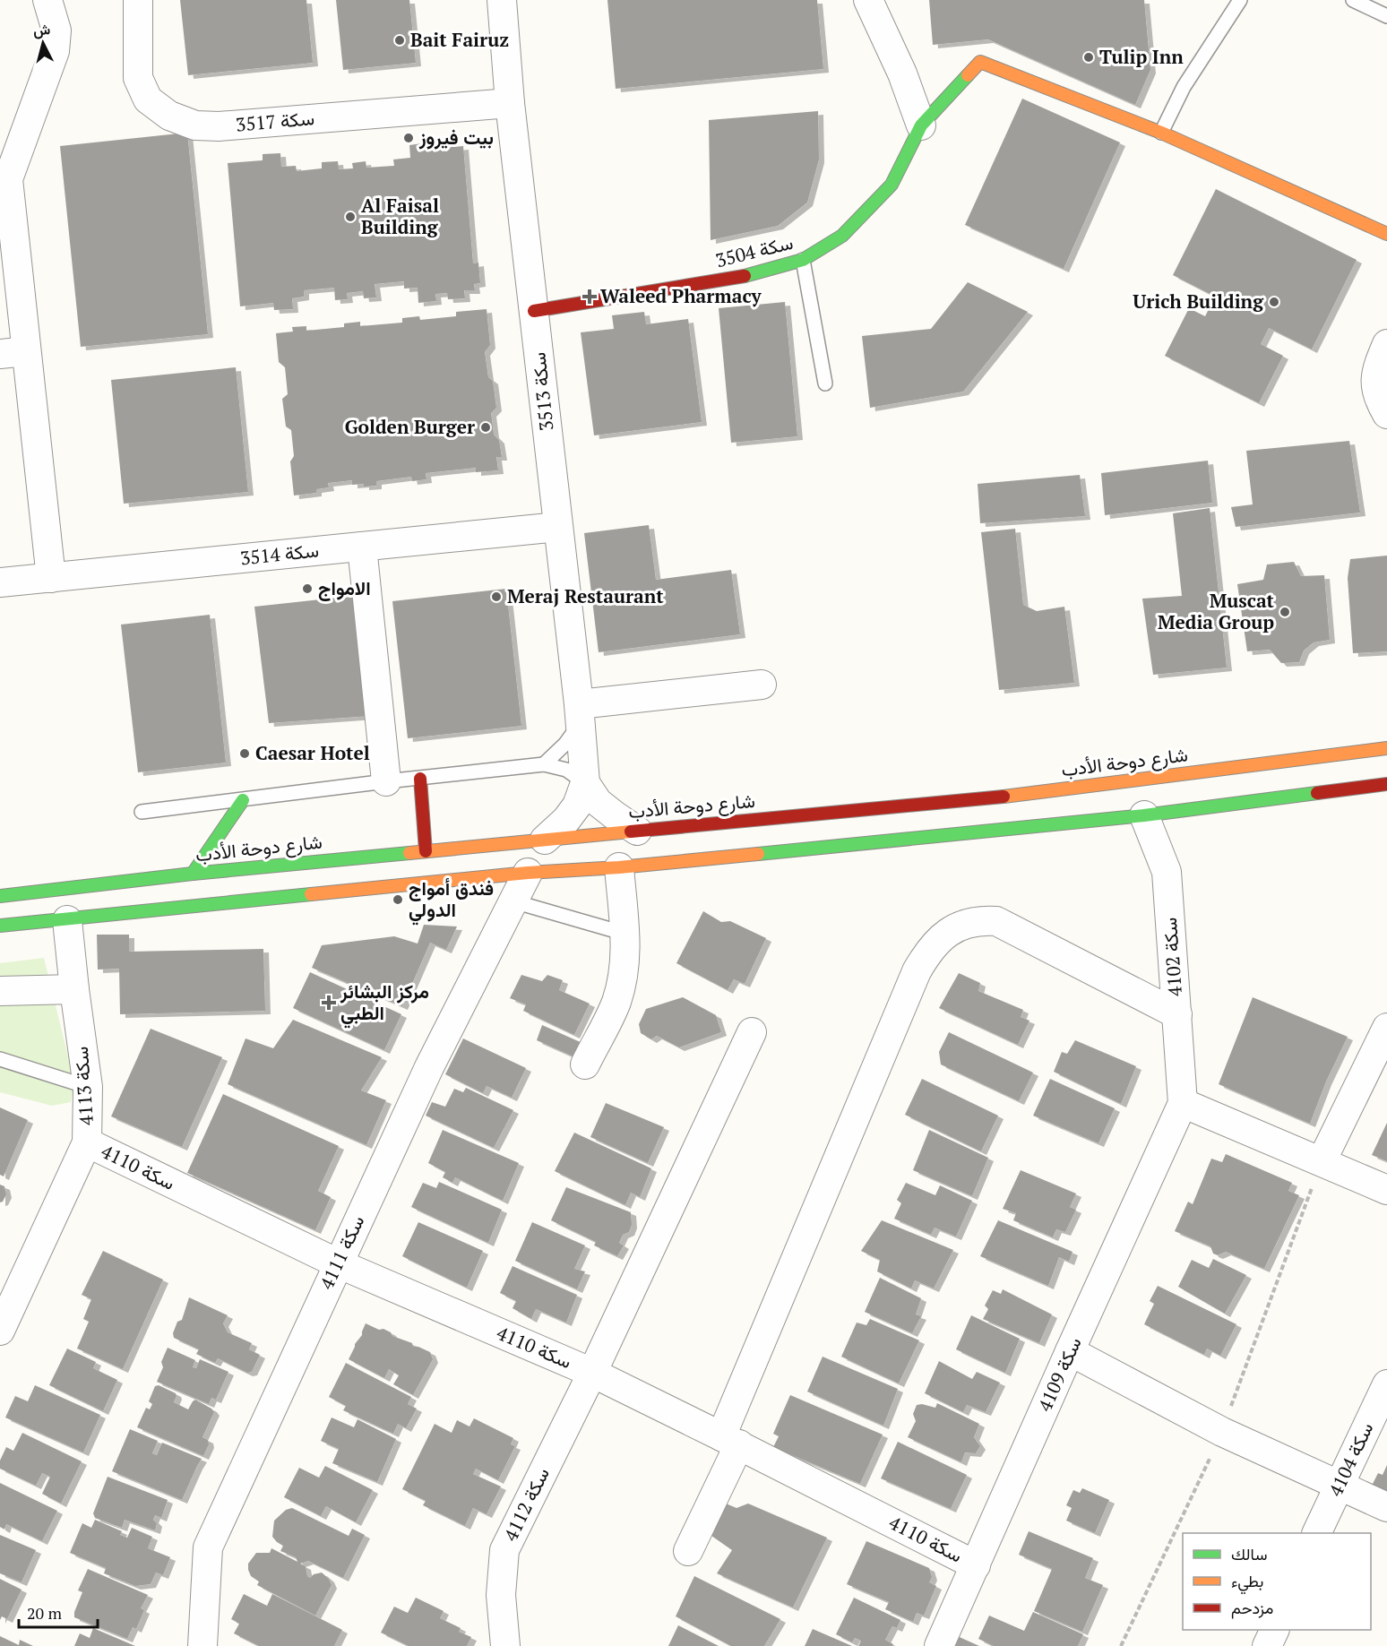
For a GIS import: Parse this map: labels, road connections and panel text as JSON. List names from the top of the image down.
{
  "streets": {
    "main road": ["سكة 3504", "شارع دوحة الأدب"],
    "street": [
      "سكة 3517",
      "سكة 3513",
      "سكة 3514",
      "سكة 4102",
      "سكة 4113",
      "سكة 4110",
      "سكة 4111",
      "سكة 4109",
      "سكة 4104",
      "سكة 4112"
    ]
  },
  "crossings": [
    ["سكة 3517", "سكة 3513"],
    ["سكة 3504", "سكة 3513"],
    ["سكة 3513", "سكة 3514"],
    ["سكة 3513", "شارع دوحة الأدب"],
    ["سكة 4102", "سكة 4109"],
    ["سكة 4113", "سكة 4110"],
    ["سكة 4110", "سكة 4111"],
    ["سكة 4110", "سكة 4109"],
    ["سكة 4110", "سكة 4112"]
  ],
  "places": {
    "other": [
      "Bait Fairuz",
      "Tulip Inn",
      "بيت فيروز",
      "Al Faisal Building",
      "Urich Building",
      "Golden Burger",
      "الامواج",
      "Meraj Restaurant",
      "Muscat Media Group",
      "Caesar Hotel",
      "فندق أمواج الدولي"
    ],
    "health": ["Waleed Pharmacy", "مركز البشائر الطبي"]
  },
  "legend": ["سالك", "بطيء", "مزدحم"],
  "scale_bar": "20 m",
  "north": "top"
}
